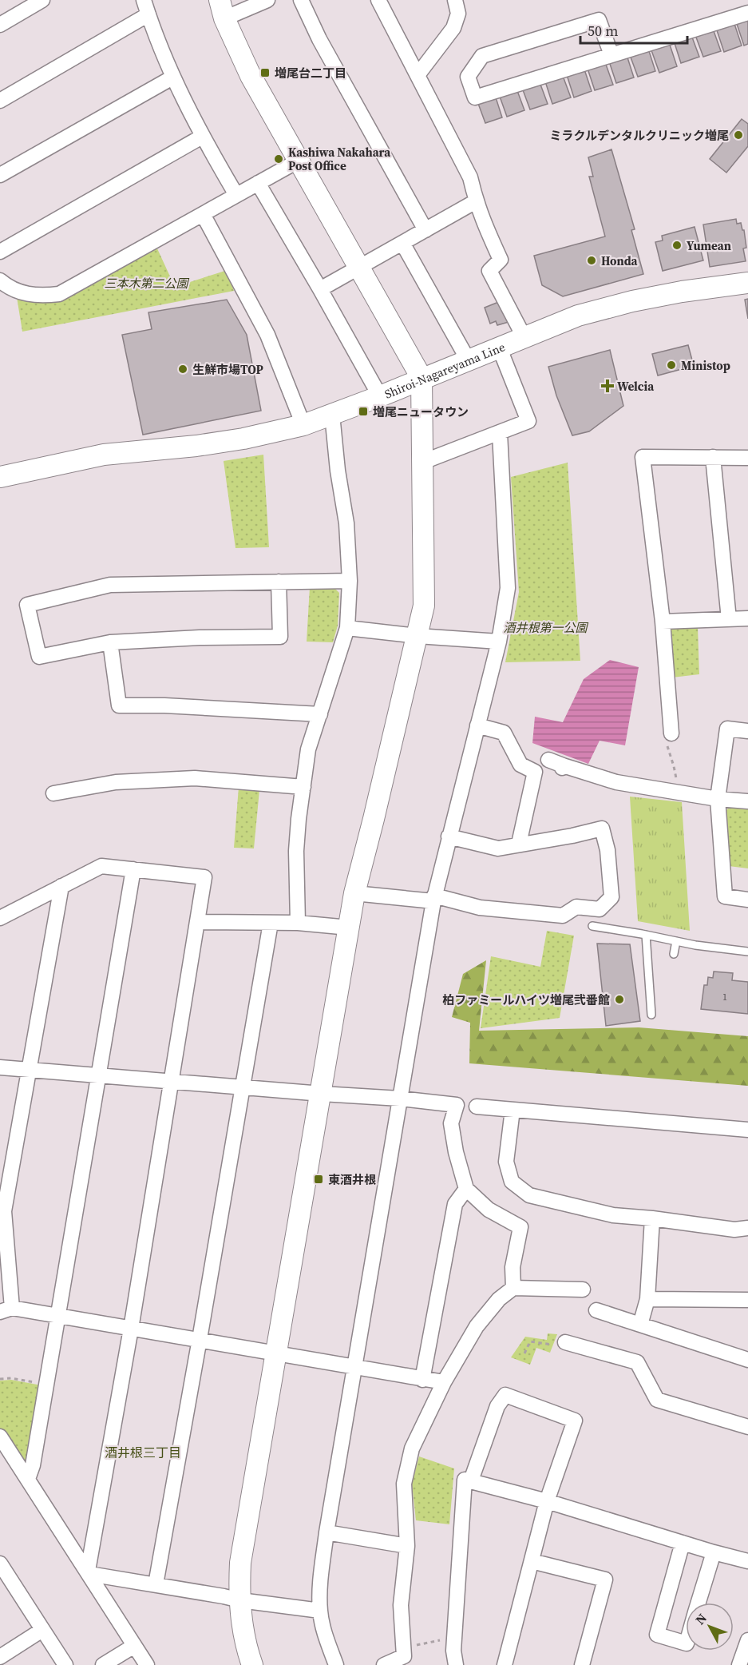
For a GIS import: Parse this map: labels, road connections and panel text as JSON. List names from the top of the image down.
{
  "streets": {
    "street": ["Shiroi-Nagareyama Line"]
  },
  "districts": ["酒井根三丁目"],
  "parks": ["三本木第二公園", "酒井根第一公園"],
  "places": {
    "transit": ["増尾台二丁目", "増尾ニュータウン", "東酒井根"],
    "other": [
      "ミラクルデンタルクリニック増尾",
      "Kashiwa Nakahara Post Office",
      "Yumean",
      "Honda",
      "Ministop",
      "生鮮市場TOP",
      "柏ファミールハイツ増尾弐番館"
    ],
    "health": ["Welcia"]
  },
  "house_numbers": ["1"],
  "scale_bar": "50 m",
  "north": "top left"
}
